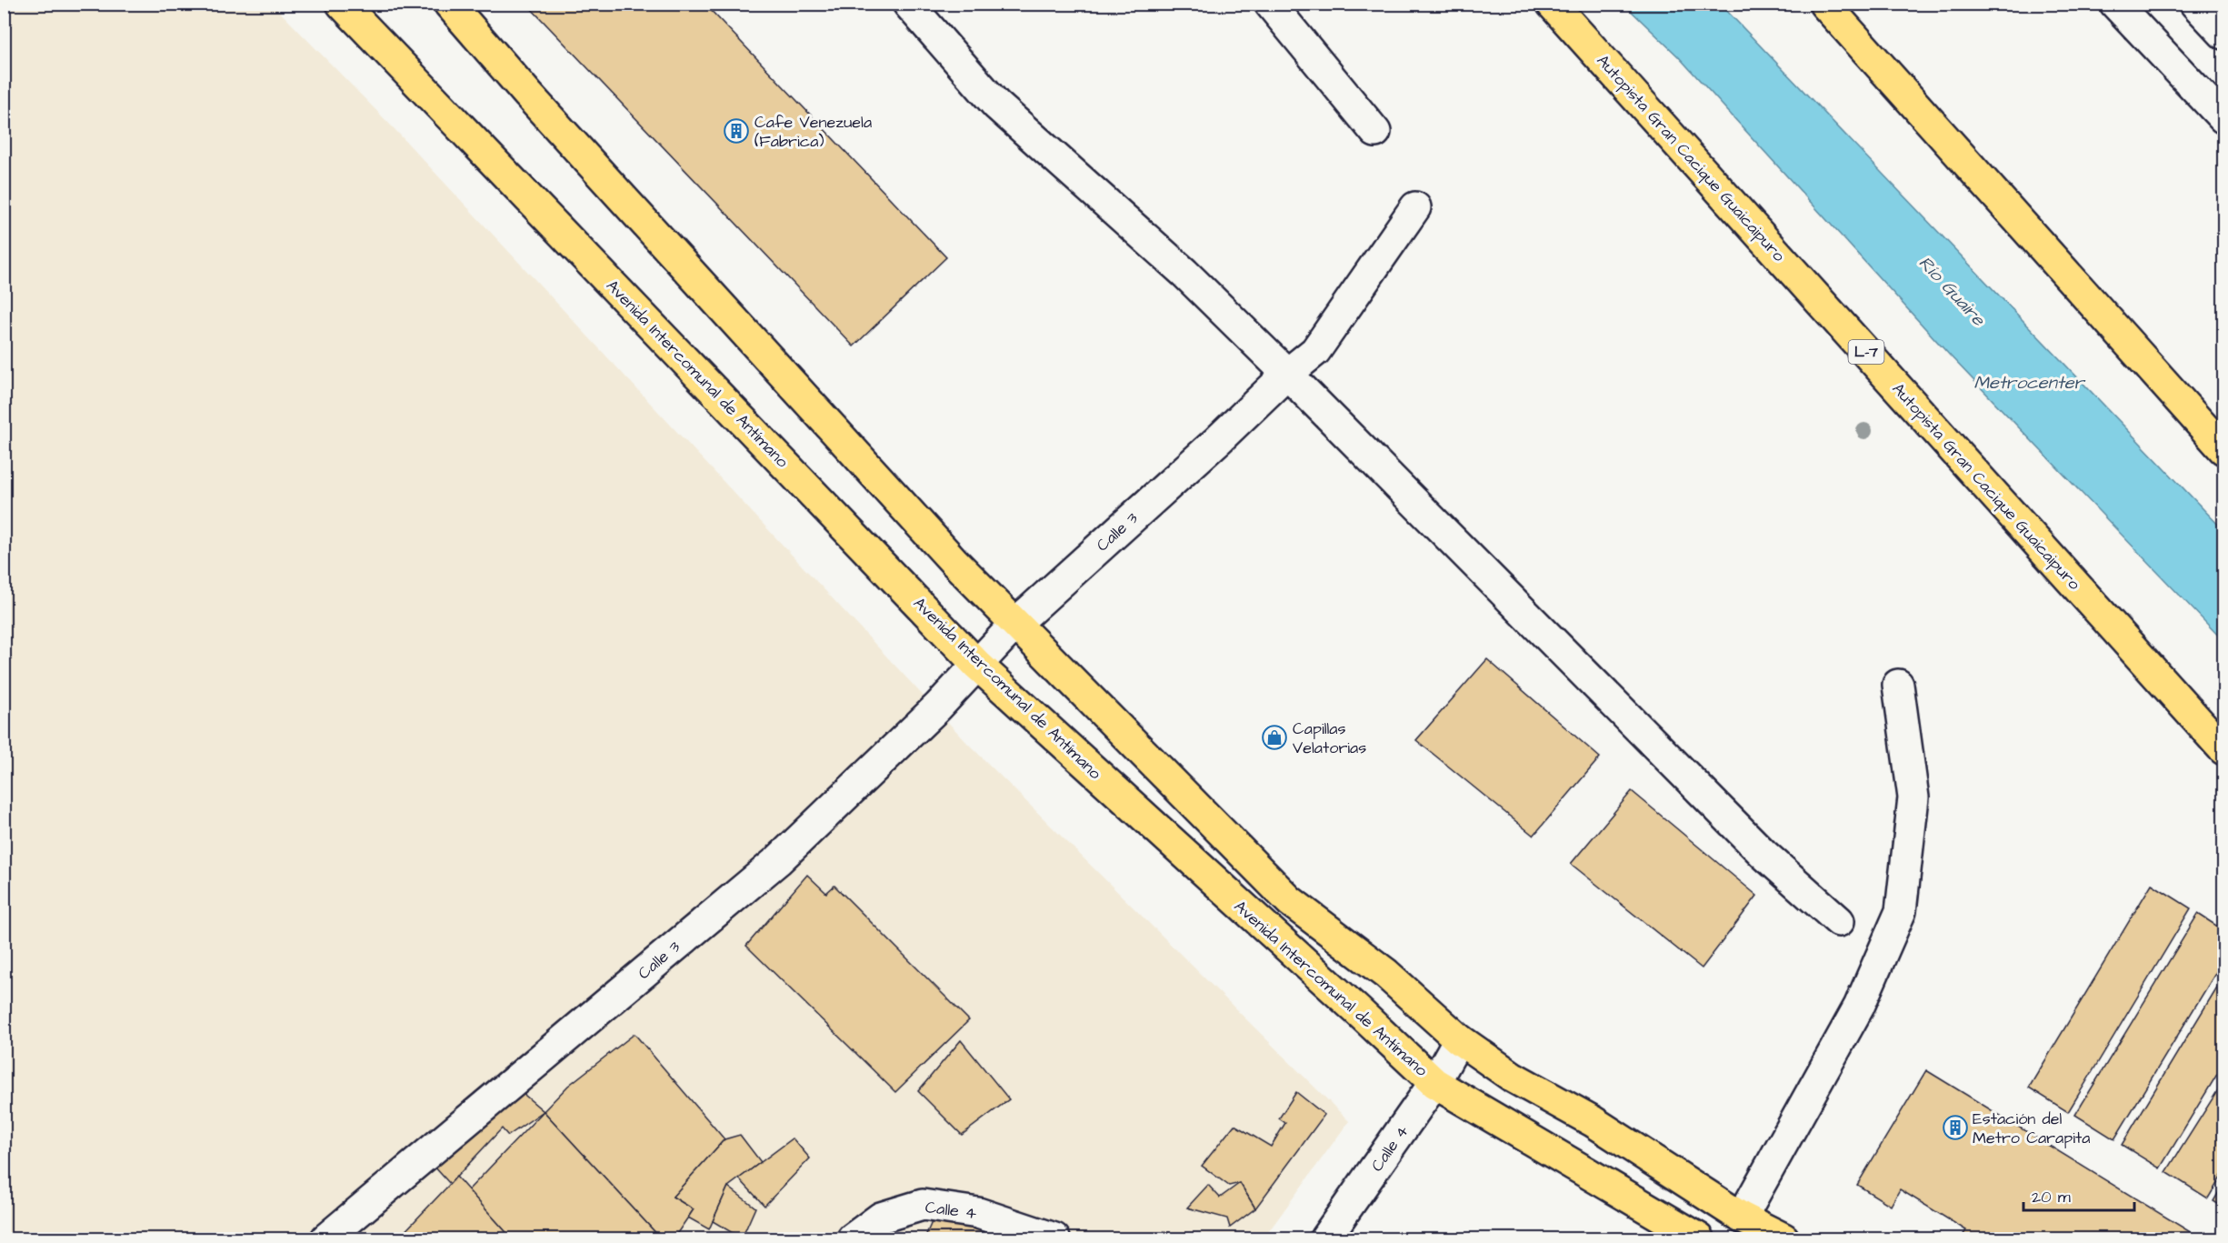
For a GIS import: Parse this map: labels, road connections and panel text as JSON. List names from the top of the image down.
{
  "streets": {
    "main road": ["Autopista Gran Cacique Guaicaipuro", "L-7", "Avenida Intercomunal de Antímano"],
    "street": ["Calle 3", "Calle 4"]
  },
  "crossings": [
    ["Avenida Intercomunal de Antímano", "Calle 3"],
    ["Avenida Intercomunal de Antímano", "Calle 4"]
  ],
  "water": ["Río Guaire", "Metrocenter"],
  "places": {
    "building": ["Cafe Venezuela (Fabrica)", "Estación del Metro Carapita"],
    "shop": ["Capillas Velatorias"]
  },
  "scale_bar": "20 m"
}
